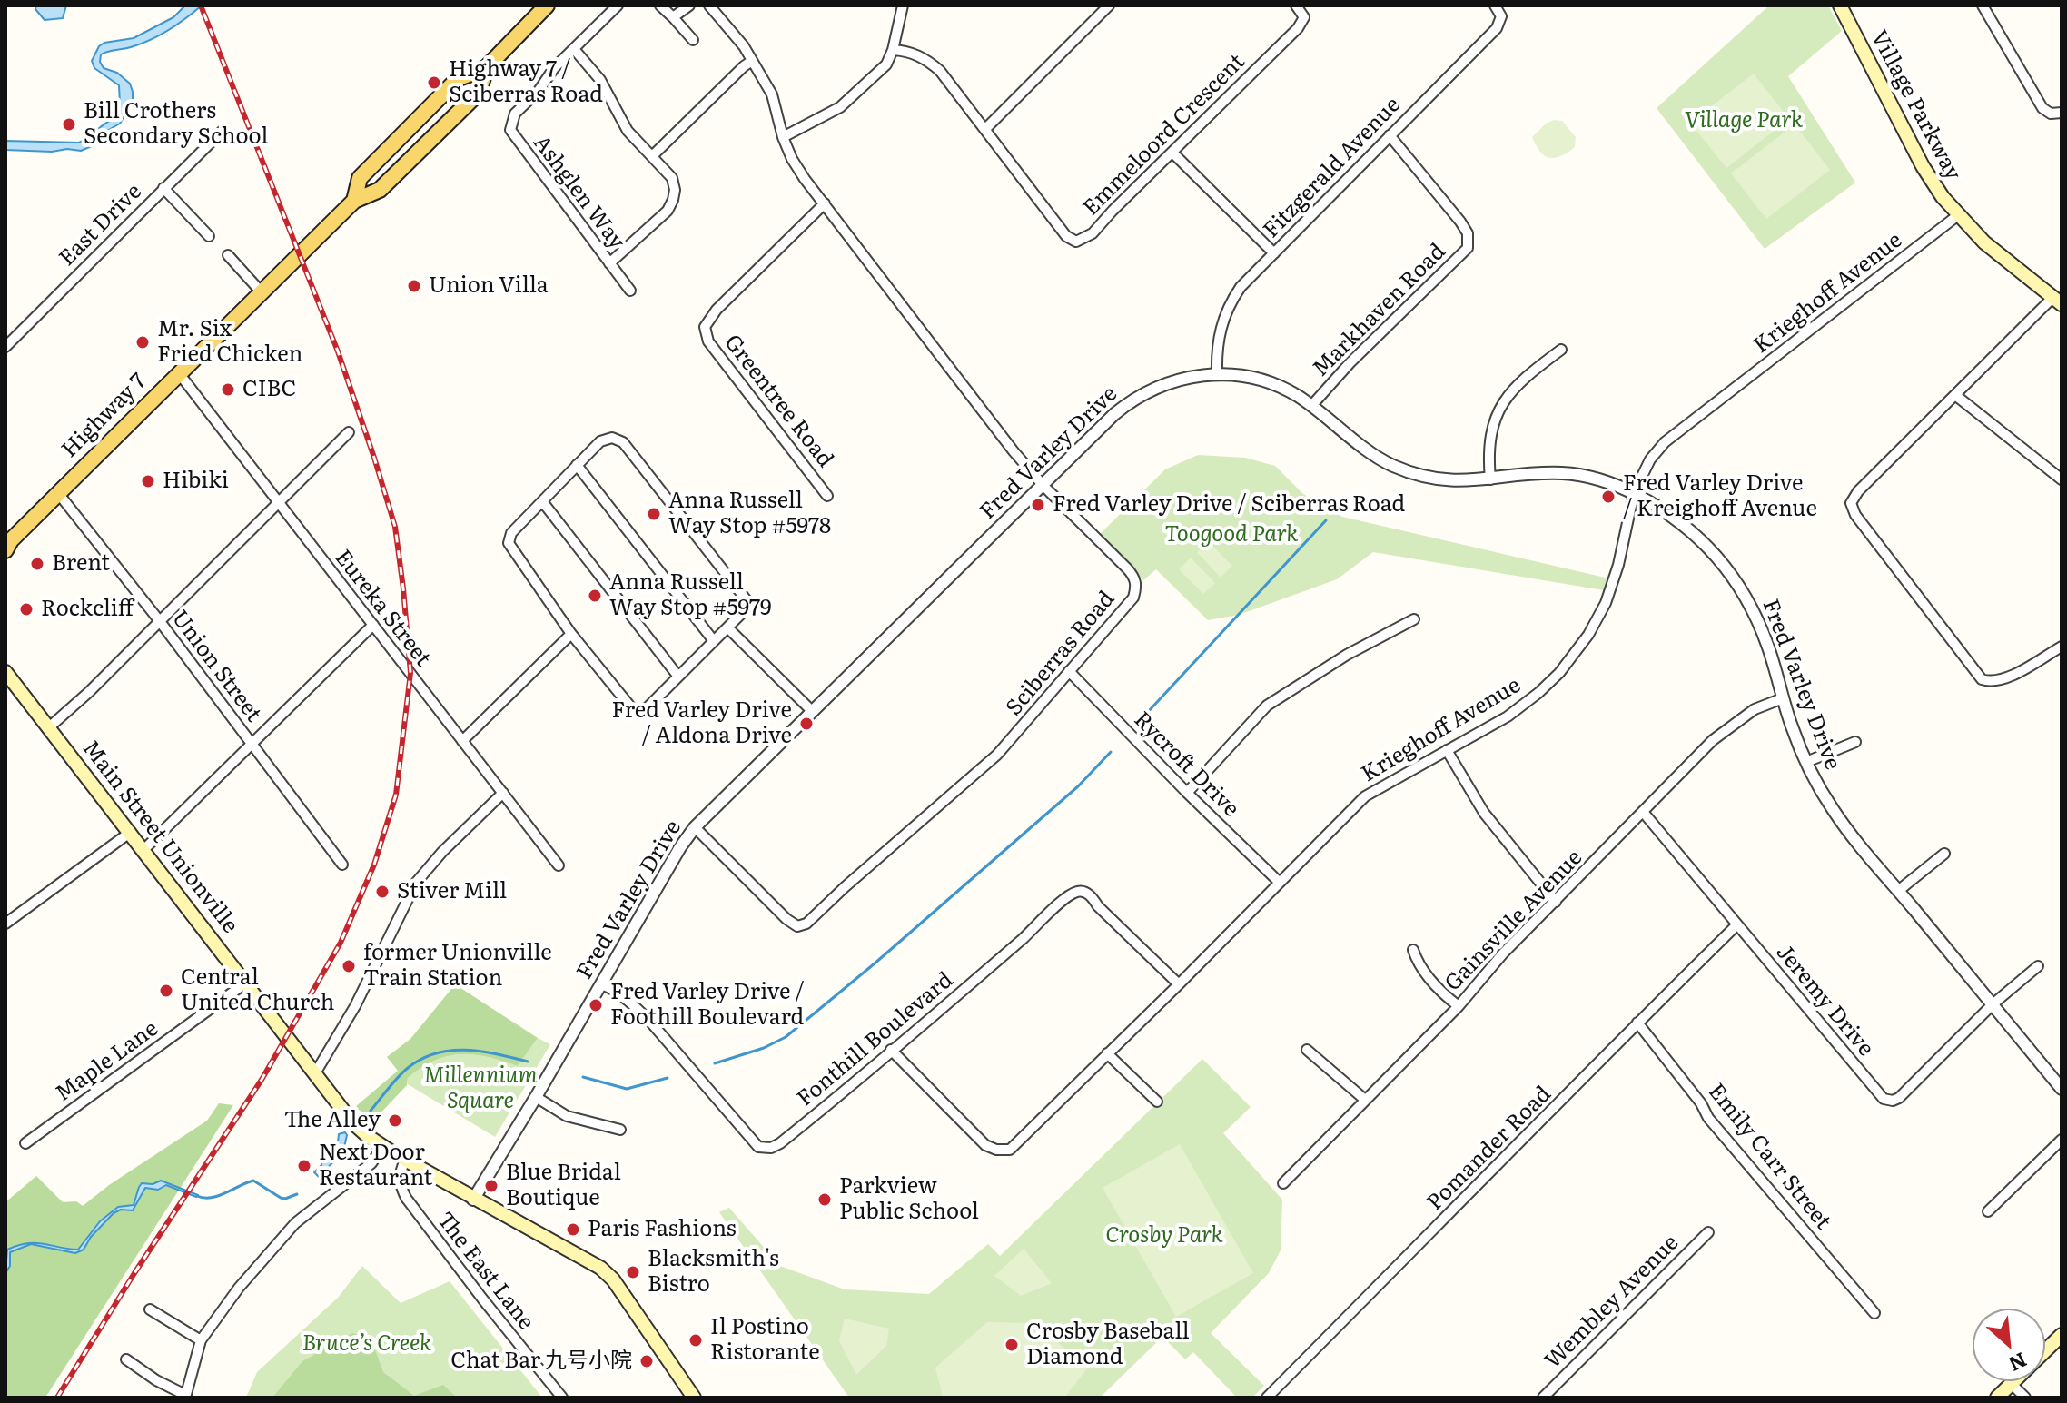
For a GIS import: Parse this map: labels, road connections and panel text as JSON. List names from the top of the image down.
{
  "streets": {
    "main road": ["Village Parkway", "Highway 7", "Main Street Unionville"],
    "street": [
      "Emmeloord Crescent",
      "Fitzgerald Avenue",
      "Ashglen Way",
      "East Drive",
      "Krieghoff Avenue",
      "Markhaven Road",
      "Greentree Road",
      "Fred Varley Drive",
      "Eureka Street",
      "Sciberras Road",
      "Union Street",
      "Rycroft Drive",
      "Gainsville Avenue",
      "Jeremy Drive",
      "Fonthill Boulevard",
      "Maple Lane",
      "Pomander Road",
      "Emily Carr Street",
      "The East Lane",
      "Wembley Avenue"
    ]
  },
  "crossings": [
    ["Village Parkway", "Krieghoff Avenue"],
    ["Fitzgerald Avenue", "Markhaven Road"],
    ["Fitzgerald Avenue", "Fred Varley Drive"],
    ["Krieghoff Avenue", "Fred Varley Drive"],
    ["Krieghoff Avenue", "Rycroft Drive"],
    ["Krieghoff Avenue", "Fonthill Boulevard"],
    ["Markhaven Road", "Fred Varley Drive"],
    ["Greentree Road", "Sciberras Road"],
    ["Highway 7", "Eureka Street"],
    ["Highway 7", "Union Street"],
    ["Fred Varley Drive", "Sciberras Road"],
    ["Fred Varley Drive", "Main Street Unionville"],
    ["Fred Varley Drive", "Gainsville Avenue"],
    ["Fred Varley Drive", "Jeremy Drive"],
    ["Fred Varley Drive", "Fonthill Boulevard"],
    ["Sciberras Road", "Rycroft Drive"],
    ["Main Street Unionville", "Maple Lane"],
    ["Main Street Unionville", "The East Lane"],
    ["Gainsville Avenue", "Jeremy Drive"],
    ["Jeremy Drive", "Pomander Road"],
    ["Pomander Road", "Emily Carr Street"]
  ],
  "parks": [
    "Village Park",
    "Toogood Park",
    "Millennium Square",
    "Crosby Park",
    "Bruce’s Creek"
  ],
  "places": [
    "Highway 7 / Sciberras Road",
    "Bill Crothers Secondary School",
    "Union Villa",
    "Mr. Six Fried Chicken",
    "CIBC",
    "Hibiki",
    "Fred Varley Drive / Kreighoff Avenue",
    "Fred Varley Drive / Sciberras Road",
    "Anna Russell Way Stop #5978",
    "Brent",
    "Anna Russell Way Stop #5979",
    "Rockcliff",
    "Fred Varley Drive / Aldona Drive",
    "Stiver Mill",
    "former Unionville Train Station",
    "Central United Church",
    "Fred Varley Drive / Foothill Boulevard",
    "The Alley",
    "Next Door Restaurant",
    "Blue Bridal Boutique",
    "Parkview Public School",
    "Paris Fashions",
    "Blacksmith's Bistro",
    "Il Postino Ristorante",
    "Crosby Baseball Diamond",
    "Chat Bar 九号小院"
  ],
  "north": "bottom right"
}
